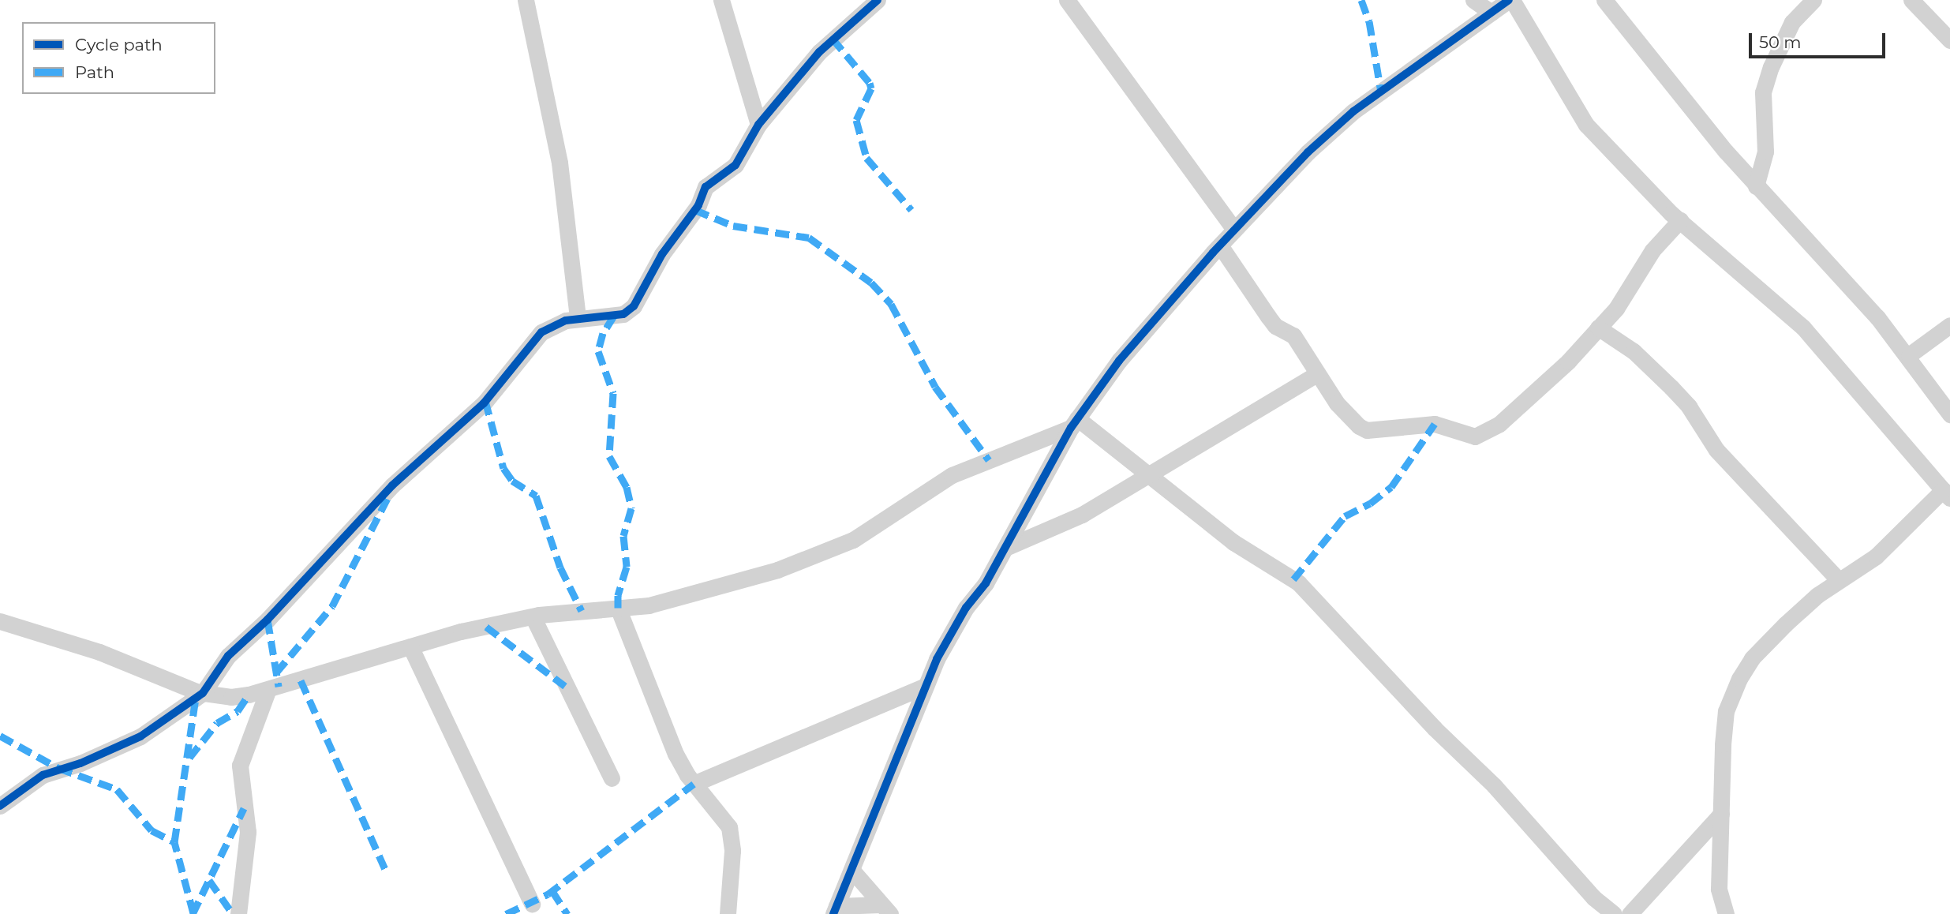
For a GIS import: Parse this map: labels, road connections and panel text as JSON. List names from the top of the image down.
{
  "legend": ["Cycle path", "Path"],
  "scale_bar": "50 m"
}
